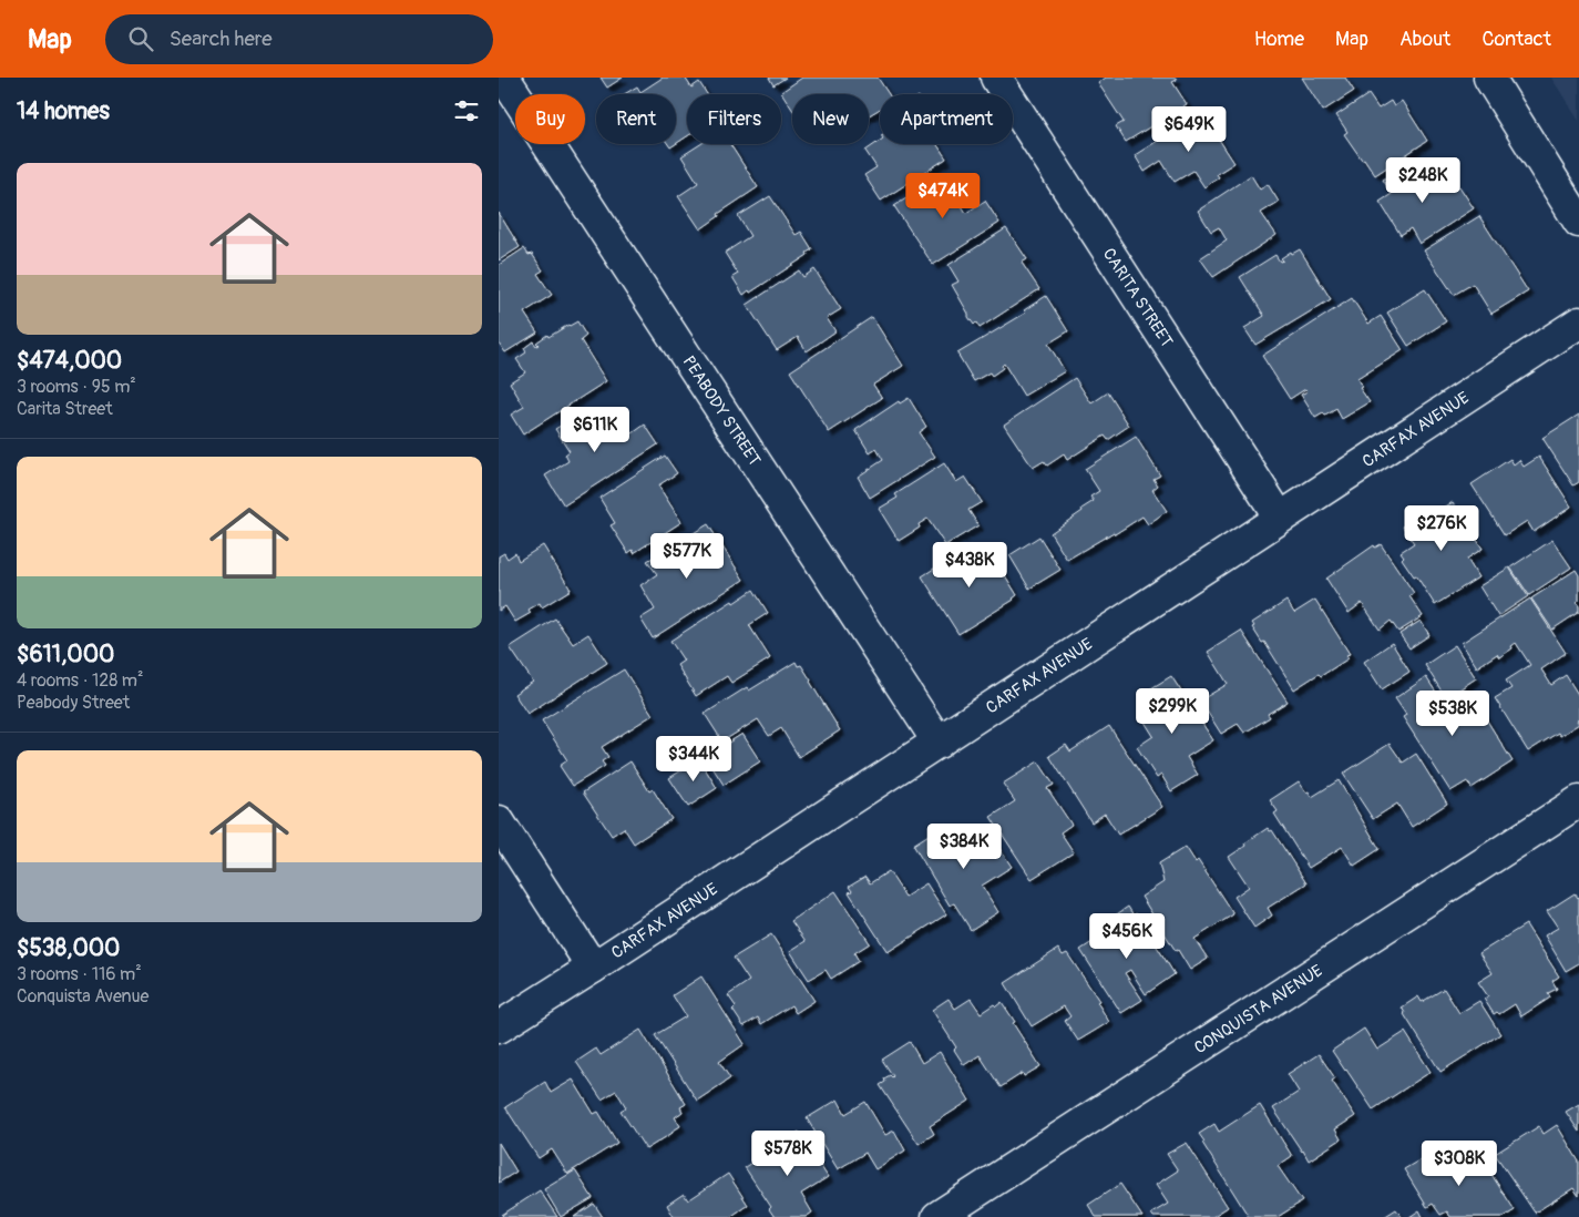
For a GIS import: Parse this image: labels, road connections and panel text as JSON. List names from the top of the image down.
{
  "streets": {
    "street": [
      "CARITA STREET",
      "PEABODY STREET",
      "CARFAX AVENUE",
      "CONQUISTA AVENUE"
    ]
  },
  "crossings": [
    ["CARITA STREET", "CARFAX AVENUE"],
    ["PEABODY STREET", "CARFAX AVENUE"]
  ],
  "page": {
    "header": "Map",
    "search": "Search here",
    "nav": [
      "Home",
      "Map",
      "About",
      "Contact"
    ],
    "heading": "14 homes",
    "chip": [
      "Buy",
      "Rent",
      "Filters",
      "New",
      "Apartment"
    ],
    "price": [
      "$649K",
      "$248K",
      "$474K",
      "$611K",
      "$276K",
      "$577K",
      "$438K",
      "$299K",
      "$538K",
      "$344K",
      "$384K",
      "$456K",
      "$578K",
      "$308K"
    ],
    "list": [
      {
        "name": "$474,000",
        "note": "3 rooms · 95 m² · Carita Street"
      },
      {
        "name": "$611,000",
        "note": "4 rooms · 128 m² · Peabody Street"
      },
      {
        "name": "$538,000",
        "note": "3 rooms · 116 m² · Conquista Avenue"
      }
    ]
  }
}
